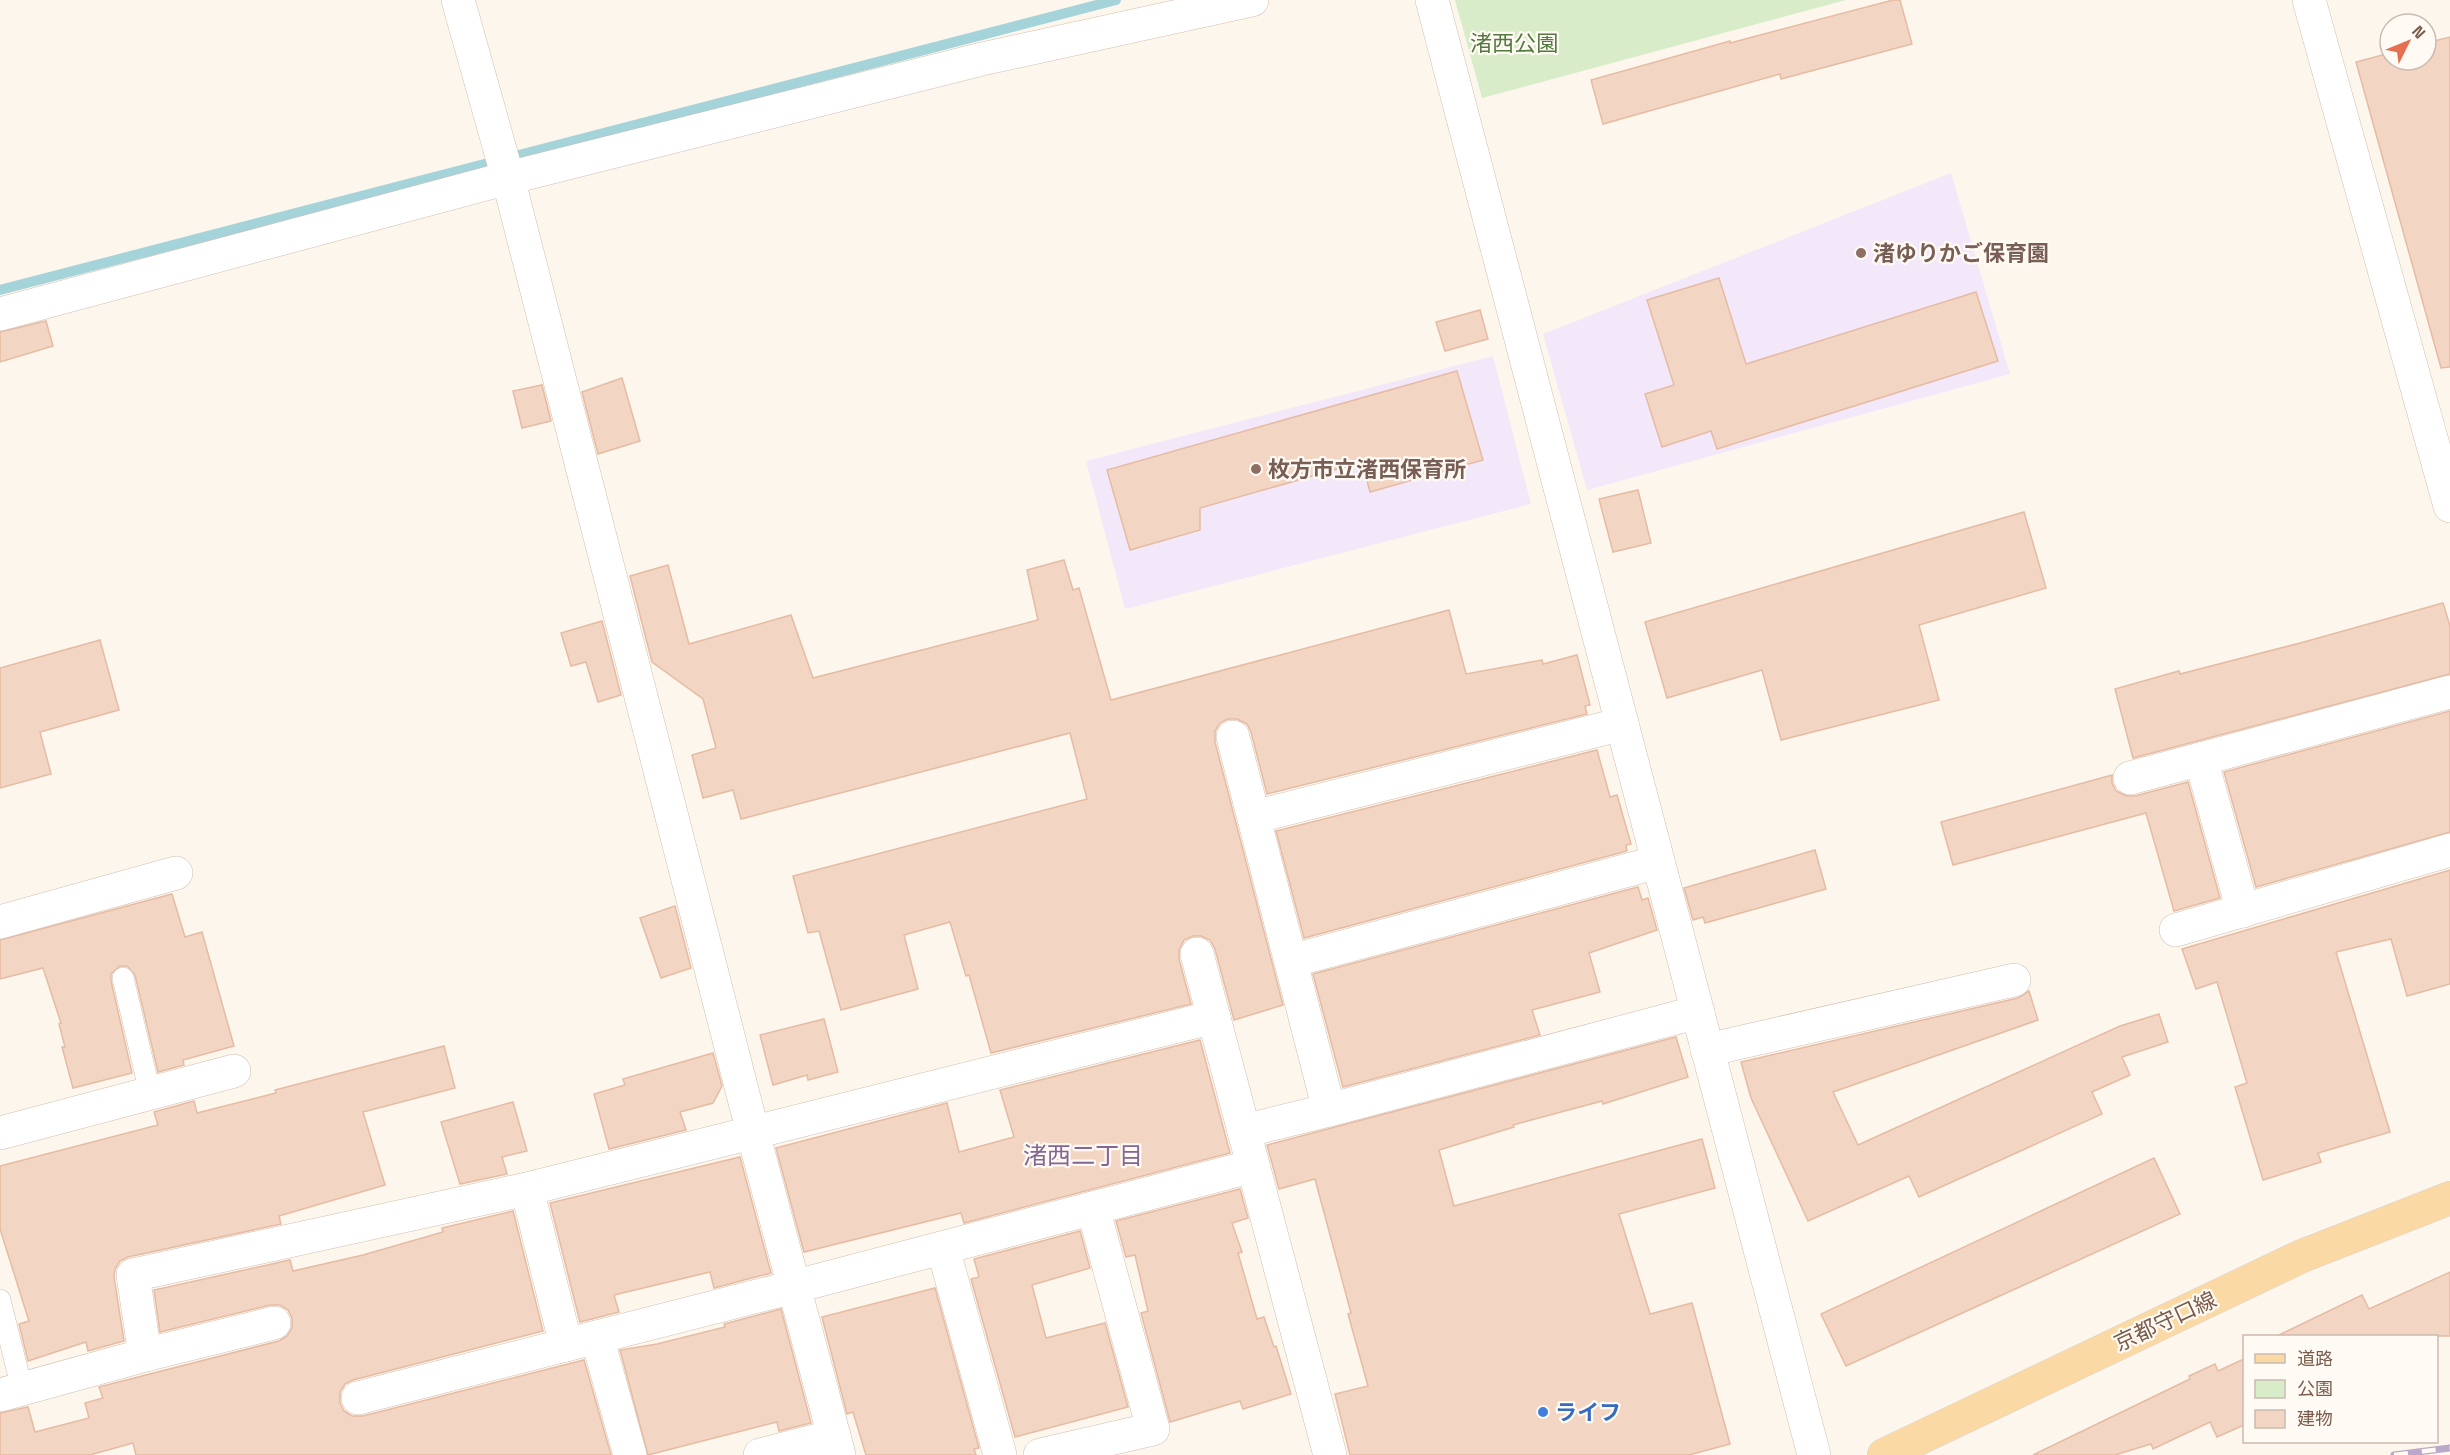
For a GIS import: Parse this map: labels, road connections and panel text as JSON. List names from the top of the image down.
{
  "streets": {
    "main road": ["京都守口線"]
  },
  "districts": ["渚西二丁目"],
  "parks": ["渚西公園"],
  "places": ["渚ゆりかご保育園", "枚方市立渚西保育所", "ライフ"],
  "legend": ["道路", "公園", "建物"],
  "north": "top right"
}
